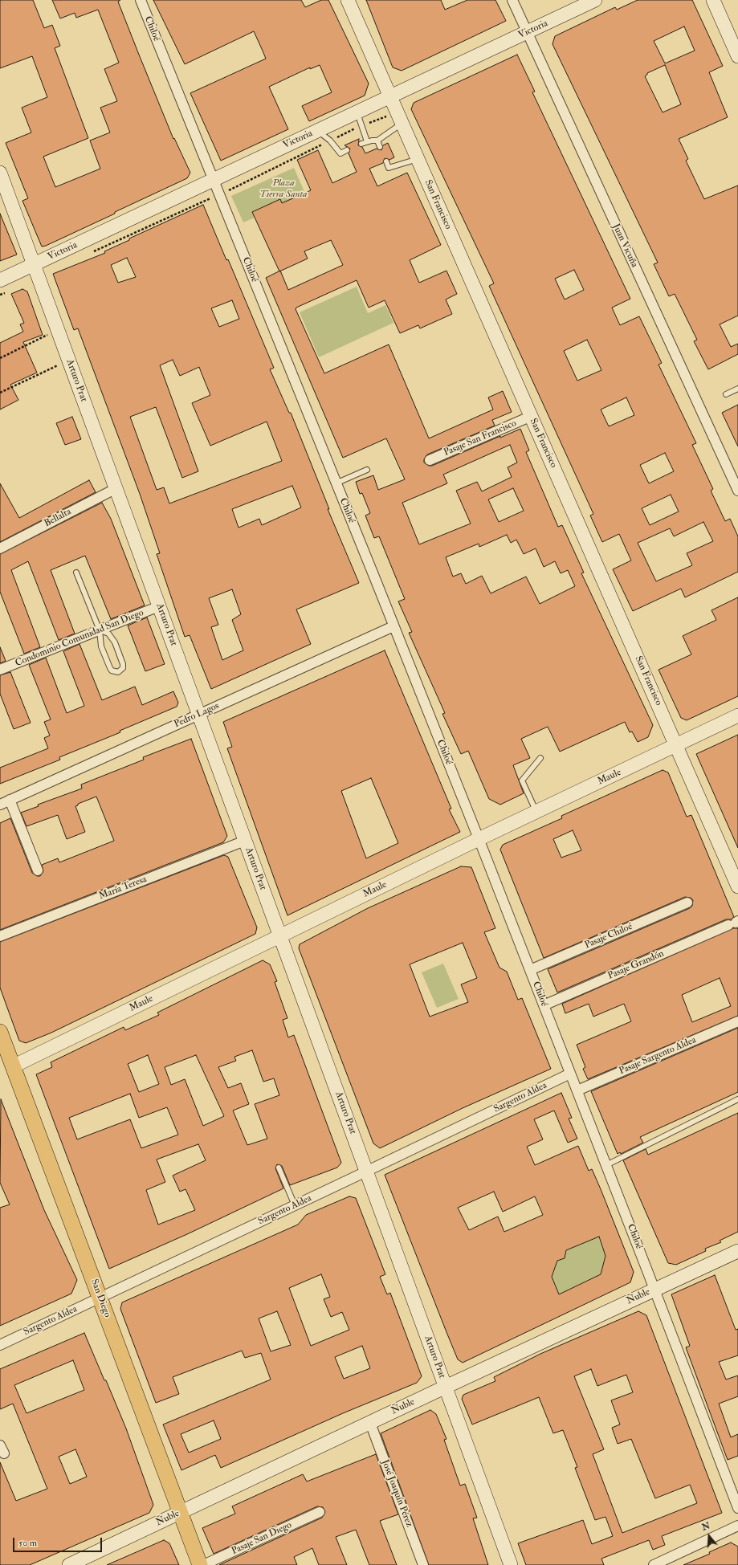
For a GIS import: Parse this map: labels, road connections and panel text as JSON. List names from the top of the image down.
{
  "streets": {
    "main road": ["San Diego"],
    "street": [
      "Chiloé",
      "Victoria",
      "San Francisco",
      "Juan Vicuña",
      "Arturo Prat",
      "Pasaje San Francisco",
      "Bellalta",
      "Condominio Comunidad San Diego",
      "Pedro Lagos",
      "Maule",
      "María Teresa",
      "Pasaje Chiloé",
      "Pasaje Grandón",
      "Pasaje Sargento Aldea",
      "Sargento Aldea",
      "Ñuble",
      "José Joaquín Pérez",
      "Pasaje San Diego"
    ]
  },
  "crossings": [
    ["Chiloé", "Victoria"],
    ["Chiloé", "Pedro Lagos"],
    ["Chiloé", "Maule"],
    ["Chiloé", "Pasaje Chiloé"],
    ["Chiloé", "Pasaje Grandón"],
    ["Chiloé", "Pasaje Sargento Aldea"],
    ["Chiloé", "Sargento Aldea"],
    ["Chiloé", "Ñuble"],
    ["Victoria", "San Francisco"],
    ["Victoria", "Juan Vicuña"],
    ["Victoria", "Arturo Prat"],
    ["San Francisco", "Pasaje San Francisco"],
    ["San Francisco", "Maule"],
    ["Arturo Prat", "Bellalta"],
    ["Arturo Prat", "Condominio Comunidad San Diego"],
    ["Arturo Prat", "Pedro Lagos"],
    ["Arturo Prat", "Maule"],
    ["Arturo Prat", "María Teresa"],
    ["Arturo Prat", "Sargento Aldea"],
    ["Arturo Prat", "Ñuble"],
    ["Maule", "San Diego"],
    ["Sargento Aldea", "San Diego"],
    ["Ñuble", "San Diego"],
    ["Ñuble", "José Joaquín Pérez"]
  ],
  "parks": ["Plaza Tierra Santa"],
  "scale_bar": "50 m",
  "north": "top"
}
